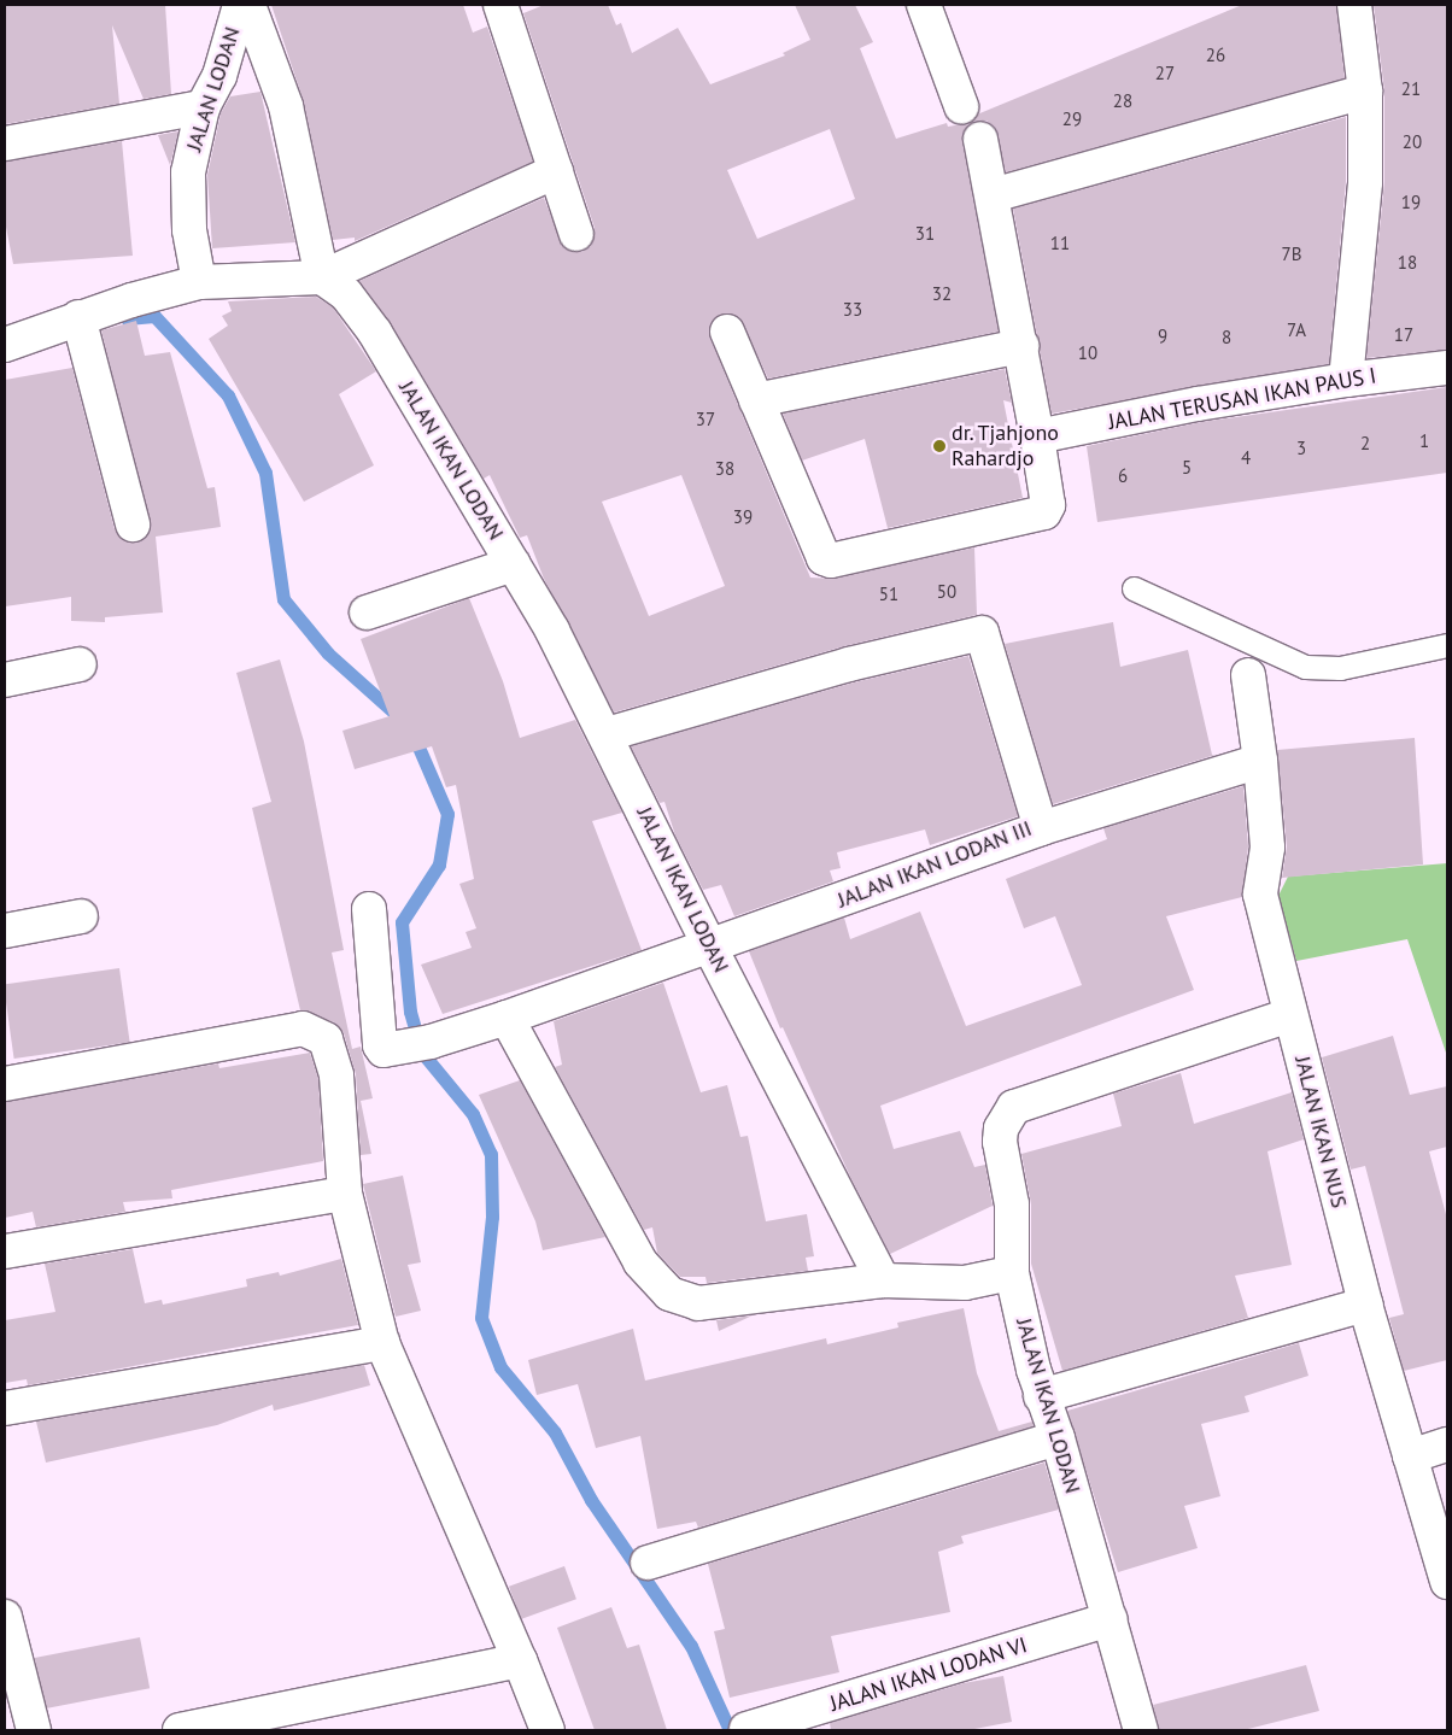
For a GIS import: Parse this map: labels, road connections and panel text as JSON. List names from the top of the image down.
{
  "streets": {
    "street": [
      "JALAN LODAN",
      "JALAN TERUSAN IKAN PAUS I",
      "JALAN IKAN LODAN",
      "JALAN IKAN LODAN III",
      "JALAN IKAN NUS",
      "JALAN IKAN LODAN VI"
    ]
  },
  "crossings": [
    ["JALAN LODAN", "JALAN IKAN LODAN"],
    ["JALAN IKAN LODAN", "JALAN IKAN LODAN III"],
    ["JALAN IKAN LODAN", "JALAN IKAN NUS"],
    ["JALAN IKAN LODAN", "JALAN IKAN LODAN VI"]
  ],
  "places": ["dr. Tjahjono Rahardjo"],
  "house_numbers": [
    "26",
    "27",
    "21",
    "28",
    "29",
    "20",
    "19",
    "31",
    "11",
    "7B",
    "18",
    "32",
    "33",
    "7A",
    "17",
    "9",
    "8",
    "10",
    "37",
    "1",
    "2",
    "3",
    "4",
    "5",
    "38",
    "6",
    "39",
    "50",
    "51"
  ]
}
